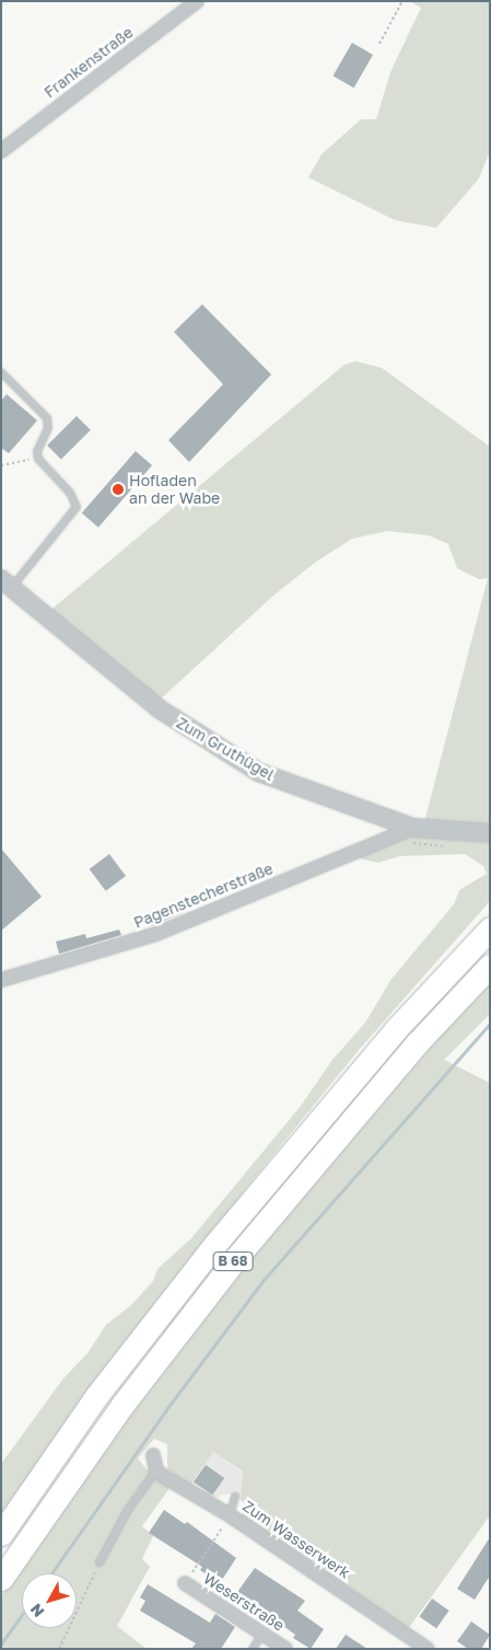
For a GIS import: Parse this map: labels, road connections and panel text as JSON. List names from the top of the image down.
{
  "streets": {
    "highway": ["B 68"],
    "street": [
      "Frankenstraße",
      "Zum Gruthügel",
      "Pagenstecherstraße",
      "Zum Wasserwerk",
      "Weserstraße"
    ]
  },
  "crossings": [
    ["Zum Gruthügel", "Pagenstecherstraße"]
  ],
  "places": ["Hofladen an der Wabe"],
  "north": "bottom left"
}
